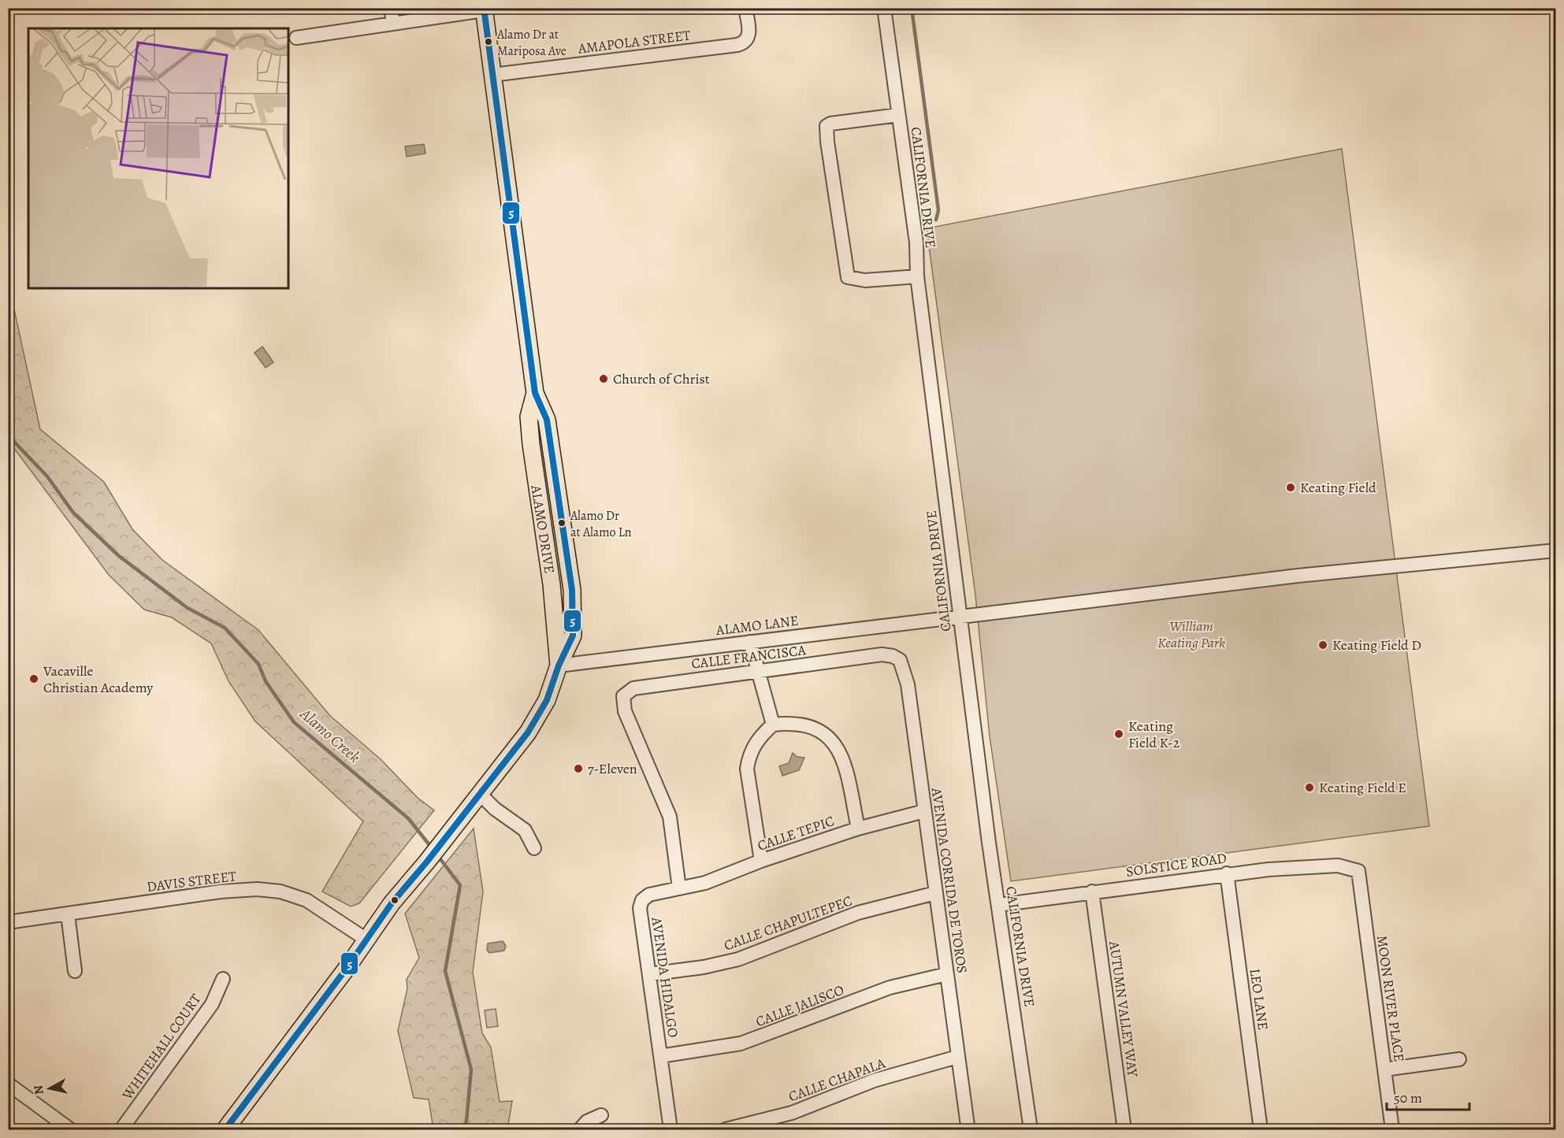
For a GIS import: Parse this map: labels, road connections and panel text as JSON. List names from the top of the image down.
{
  "streets": {
    "main road": ["ALAMO DRIVE"],
    "street": [
      "AMAPOLA STREET",
      "CALIFORNIA DRIVE",
      "ALAMO LANE",
      "CALLE FRANCISCA",
      "CALLE TEPIC",
      "SOLSTICE ROAD",
      "AVENIDA CORRIDA DE TOROS",
      "DAVIS STREET",
      "CALLE CHAPULTEPEC",
      "AVENIDA HIDALGO",
      "MOON RIVER PLACE",
      "LEO LANE",
      "CALLE JALISCO",
      "AUTUMN VALLEY WAY",
      "WHITEHALL COURT",
      "CALLE CHAPALA"
    ]
  },
  "crossings": [
    ["AMAPOLA STREET", "ALAMO DRIVE"],
    ["CALIFORNIA DRIVE", "ALAMO LANE"],
    ["CALIFORNIA DRIVE", "SOLSTICE ROAD"],
    ["ALAMO DRIVE", "ALAMO LANE"],
    ["ALAMO DRIVE", "DAVIS STREET"],
    ["CALLE FRANCISCA", "CALLE TEPIC"],
    ["CALLE FRANCISCA", "AVENIDA CORRIDA DE TOROS"],
    ["CALLE FRANCISCA", "AVENIDA HIDALGO"],
    ["CALLE TEPIC", "AVENIDA CORRIDA DE TOROS"],
    ["CALLE TEPIC", "AVENIDA HIDALGO"],
    ["SOLSTICE ROAD", "MOON RIVER PLACE"],
    ["SOLSTICE ROAD", "LEO LANE"],
    ["SOLSTICE ROAD", "AUTUMN VALLEY WAY"],
    ["AVENIDA CORRIDA DE TOROS", "CALLE CHAPULTEPEC"],
    ["AVENIDA CORRIDA DE TOROS", "CALLE JALISCO"],
    ["AVENIDA CORRIDA DE TOROS", "CALLE CHAPALA"],
    ["CALLE CHAPULTEPEC", "AVENIDA HIDALGO"],
    ["AVENIDA HIDALGO", "CALLE JALISCO"]
  ],
  "water": ["Alamo Creek"],
  "parks": ["William Keating Park"],
  "places": [
    "Alamo Dr at Mariposa Ave",
    "Church of Christ",
    "Keating Field",
    "Alamo Dr at Alamo Ln",
    "Keating Field D",
    "Vacaville Christian Academy",
    "Keating Field K-2",
    "7-Eleven",
    "Keating Field E"
  ],
  "lines": ["transit line 5"],
  "scale_bar": "50 m",
  "north": "left"
}
